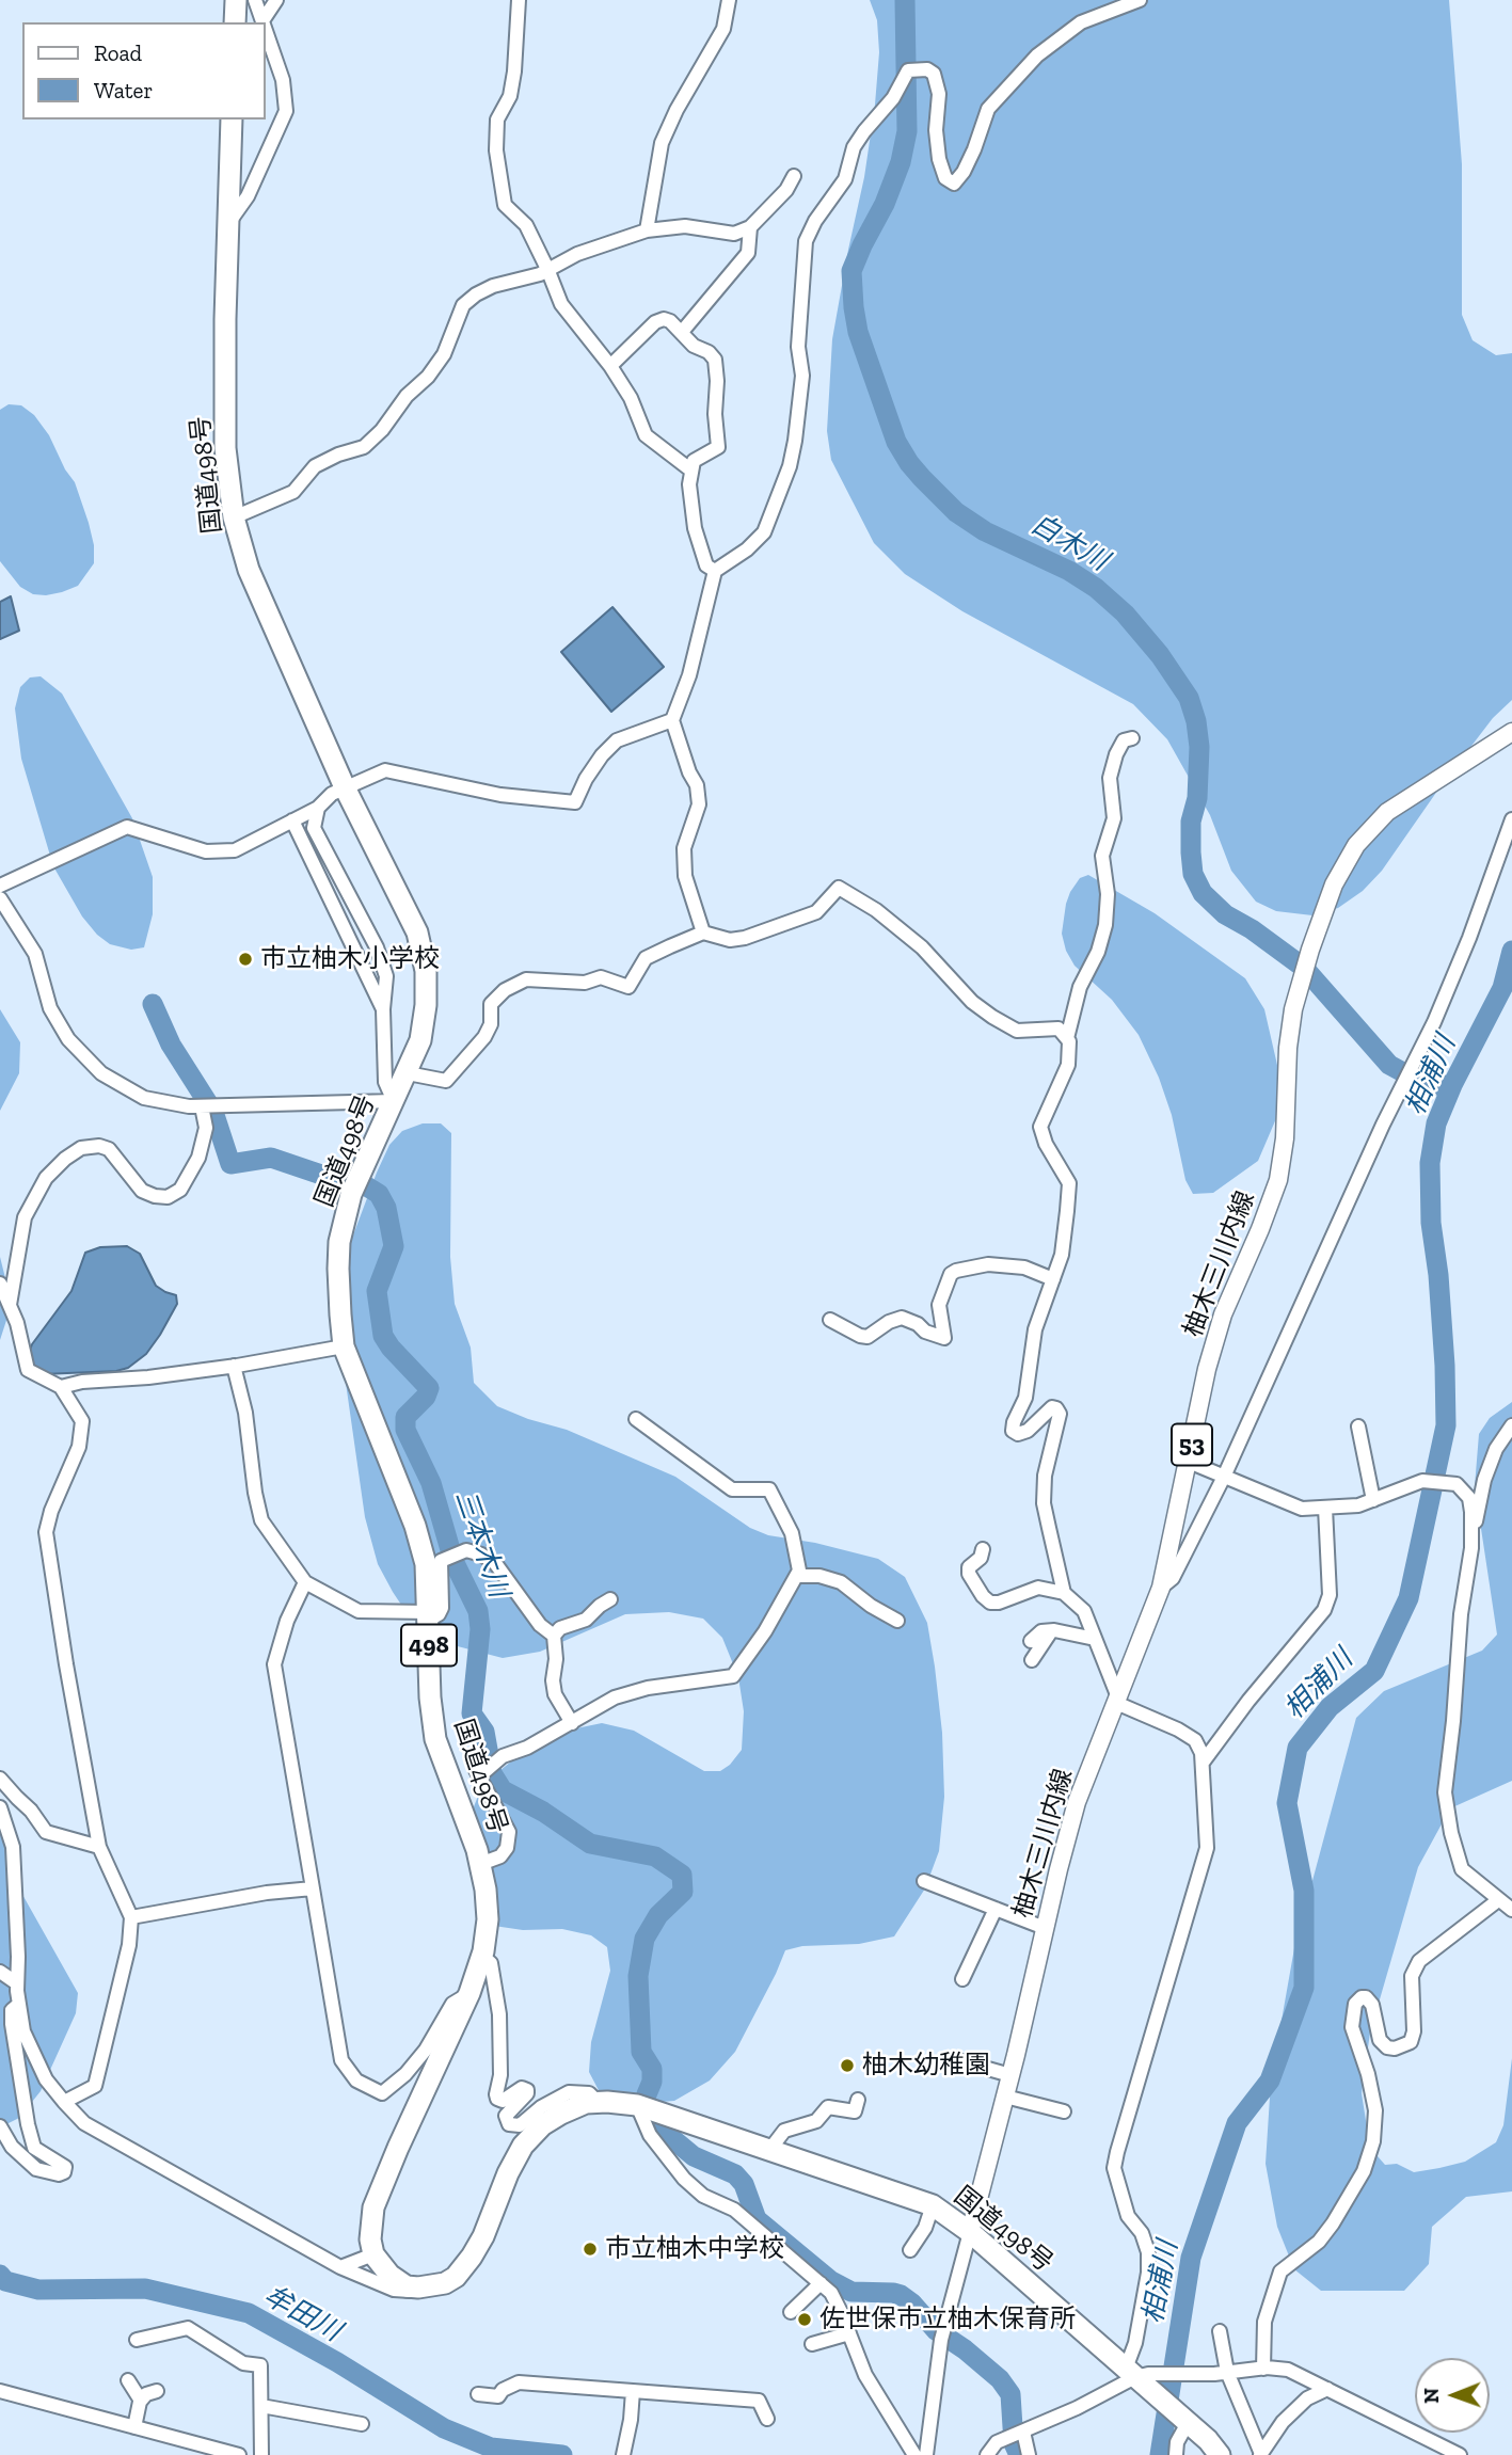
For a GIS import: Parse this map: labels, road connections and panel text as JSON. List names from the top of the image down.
{
  "streets": {
    "highway": ["国道498号", "498"],
    "main road": ["柚木三川内線", "53"]
  },
  "crossings": [
    ["国道498号", "柚木三川内線"]
  ],
  "water": [
    "白木川",
    "相浦川",
    "三本木川",
    "牟田川"
  ],
  "places": [
    "市立柚木小学校",
    "柚木幼稚園",
    "市立柚木中学校",
    "佐世保市立柚木保育所"
  ],
  "legend": ["Road", "Water"],
  "north": "left"
}
